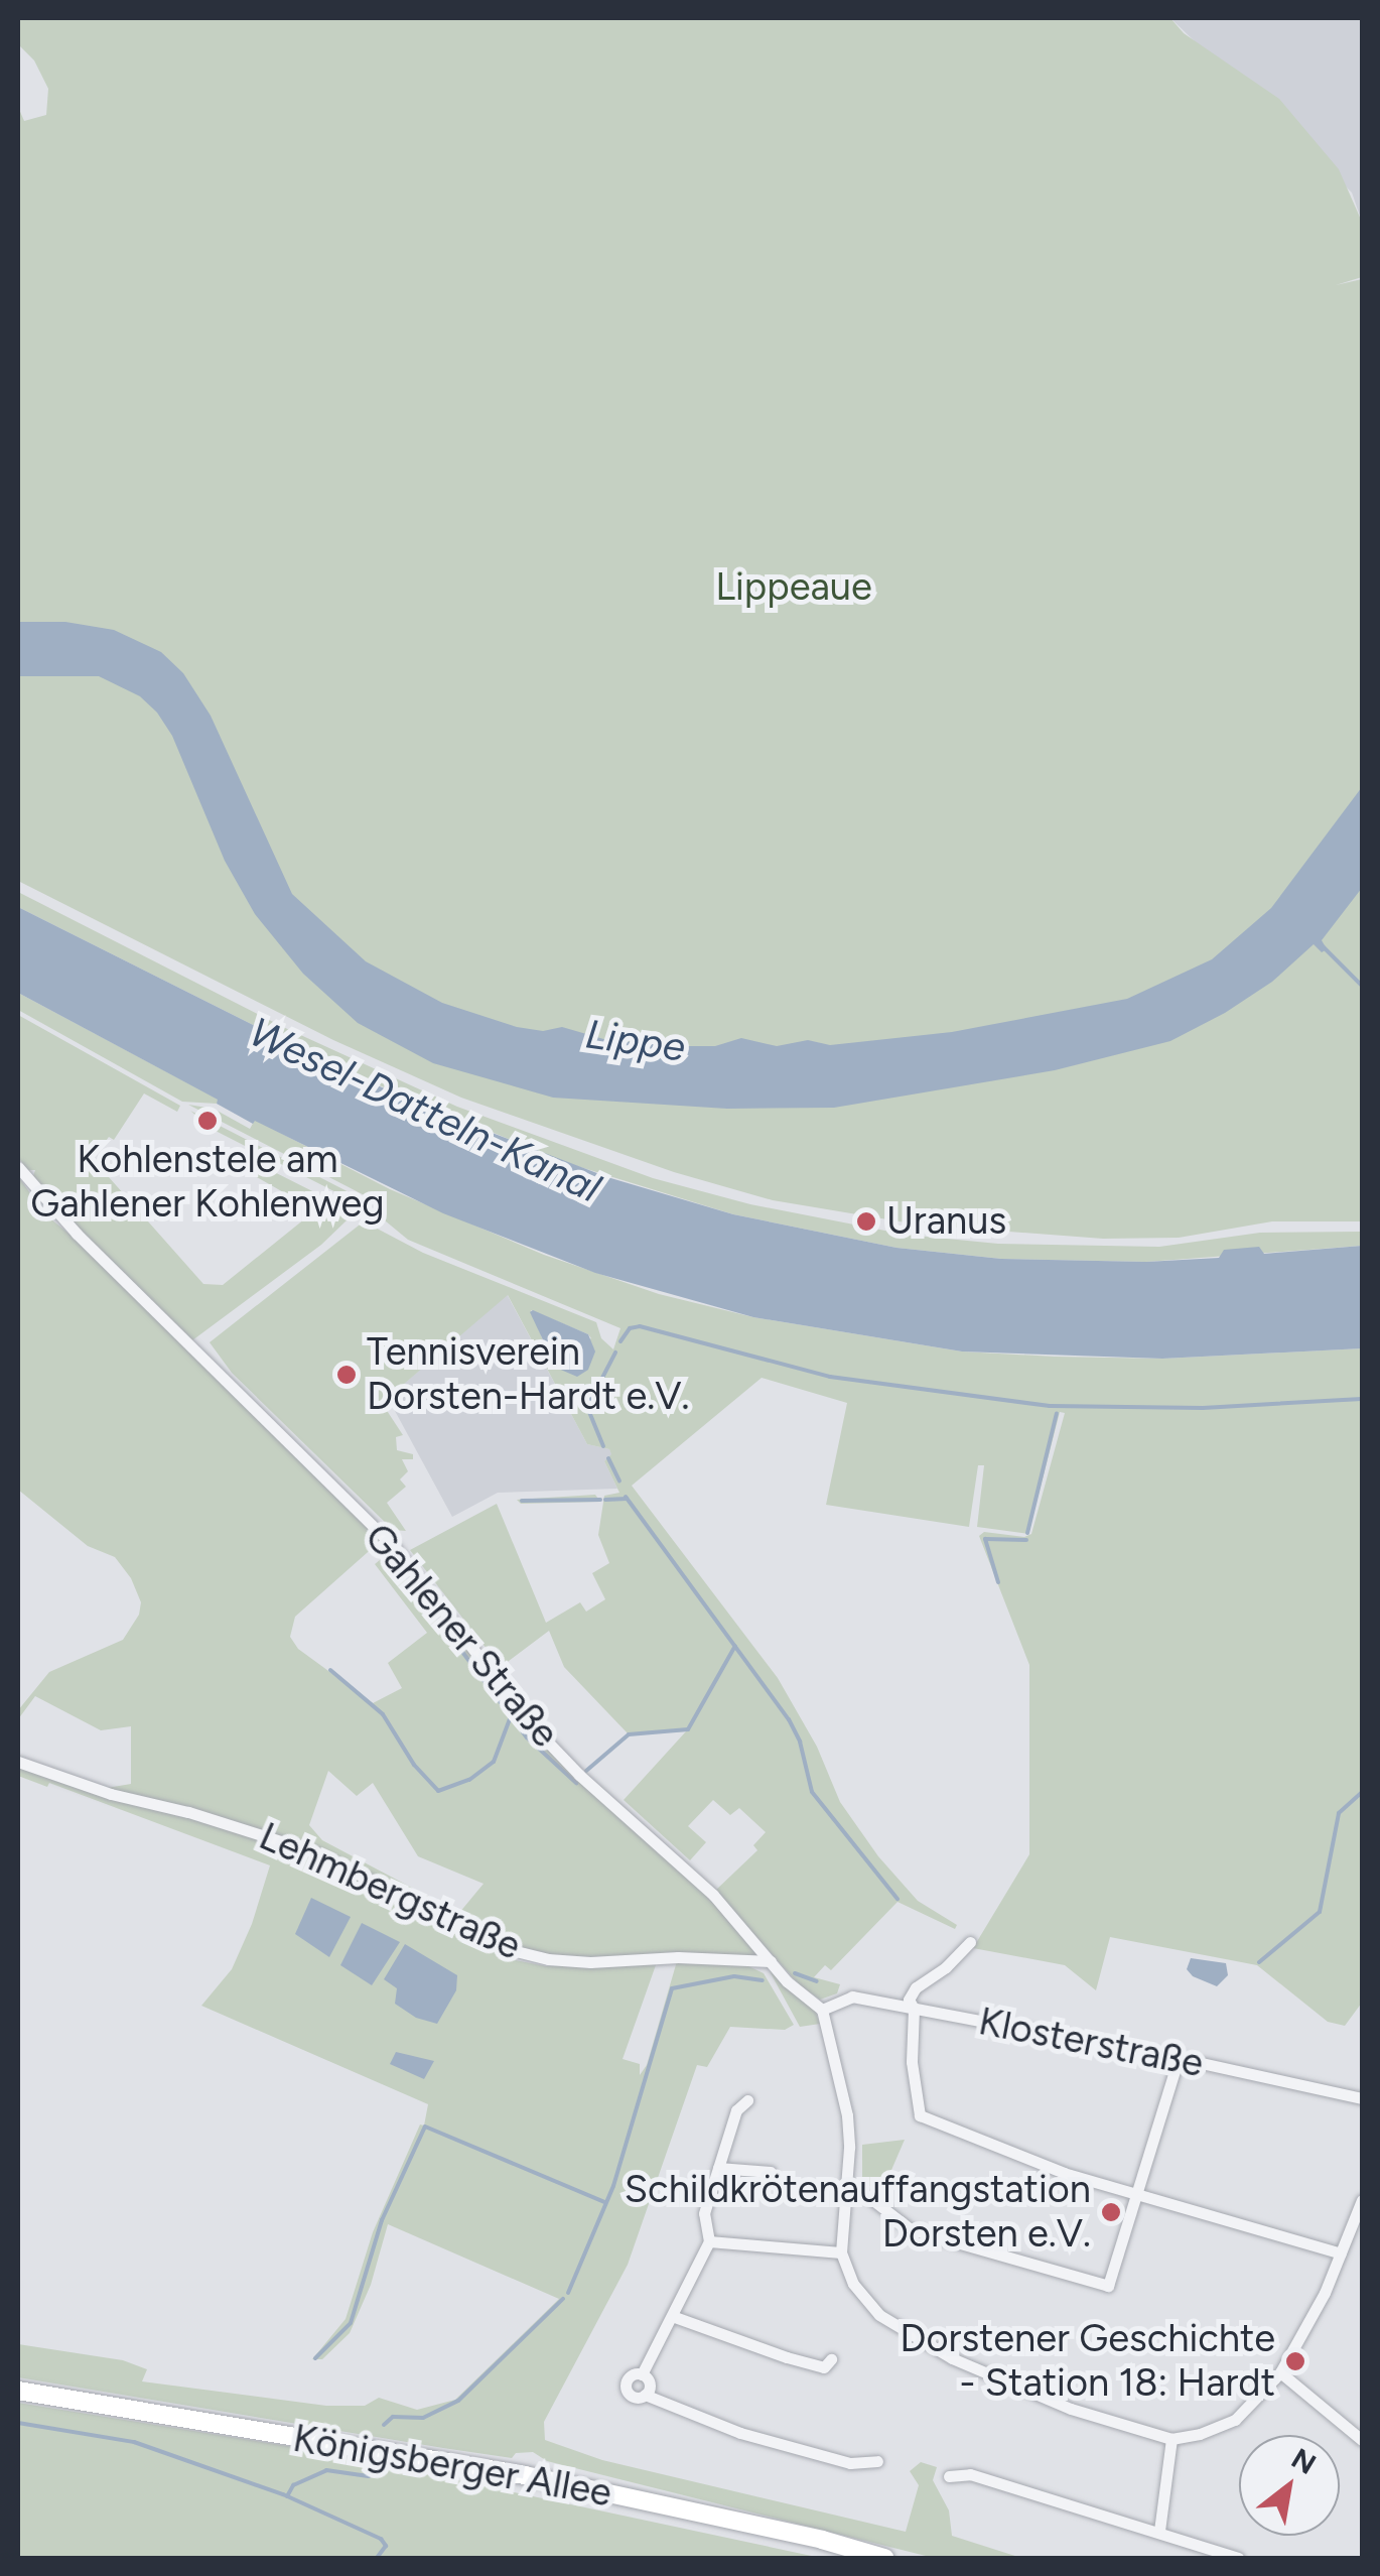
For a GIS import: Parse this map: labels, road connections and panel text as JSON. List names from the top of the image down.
{
  "streets": {
    "main road": ["Königsberger Allee"],
    "street": ["Gahlener Straße", "Lehmbergstraße", "Klosterstraße"]
  },
  "crossings": [
    ["Gahlener Straße", "Lehmbergstraße"],
    ["Gahlener Straße", "Klosterstraße"]
  ],
  "water": ["Lippe", "Wesel-Datteln-Kanal"],
  "parks": ["Lippeaue"],
  "places": [
    "Kohlenstele am Gahlener Kohlenweg",
    "Uranus",
    "Tennisverein Dorsten-Hardt e.V.",
    "Schildkrötenauffangstation Dorsten e.V.",
    "Dorstener Geschichte - Station 18: Hardt"
  ],
  "north": "top right"
}
